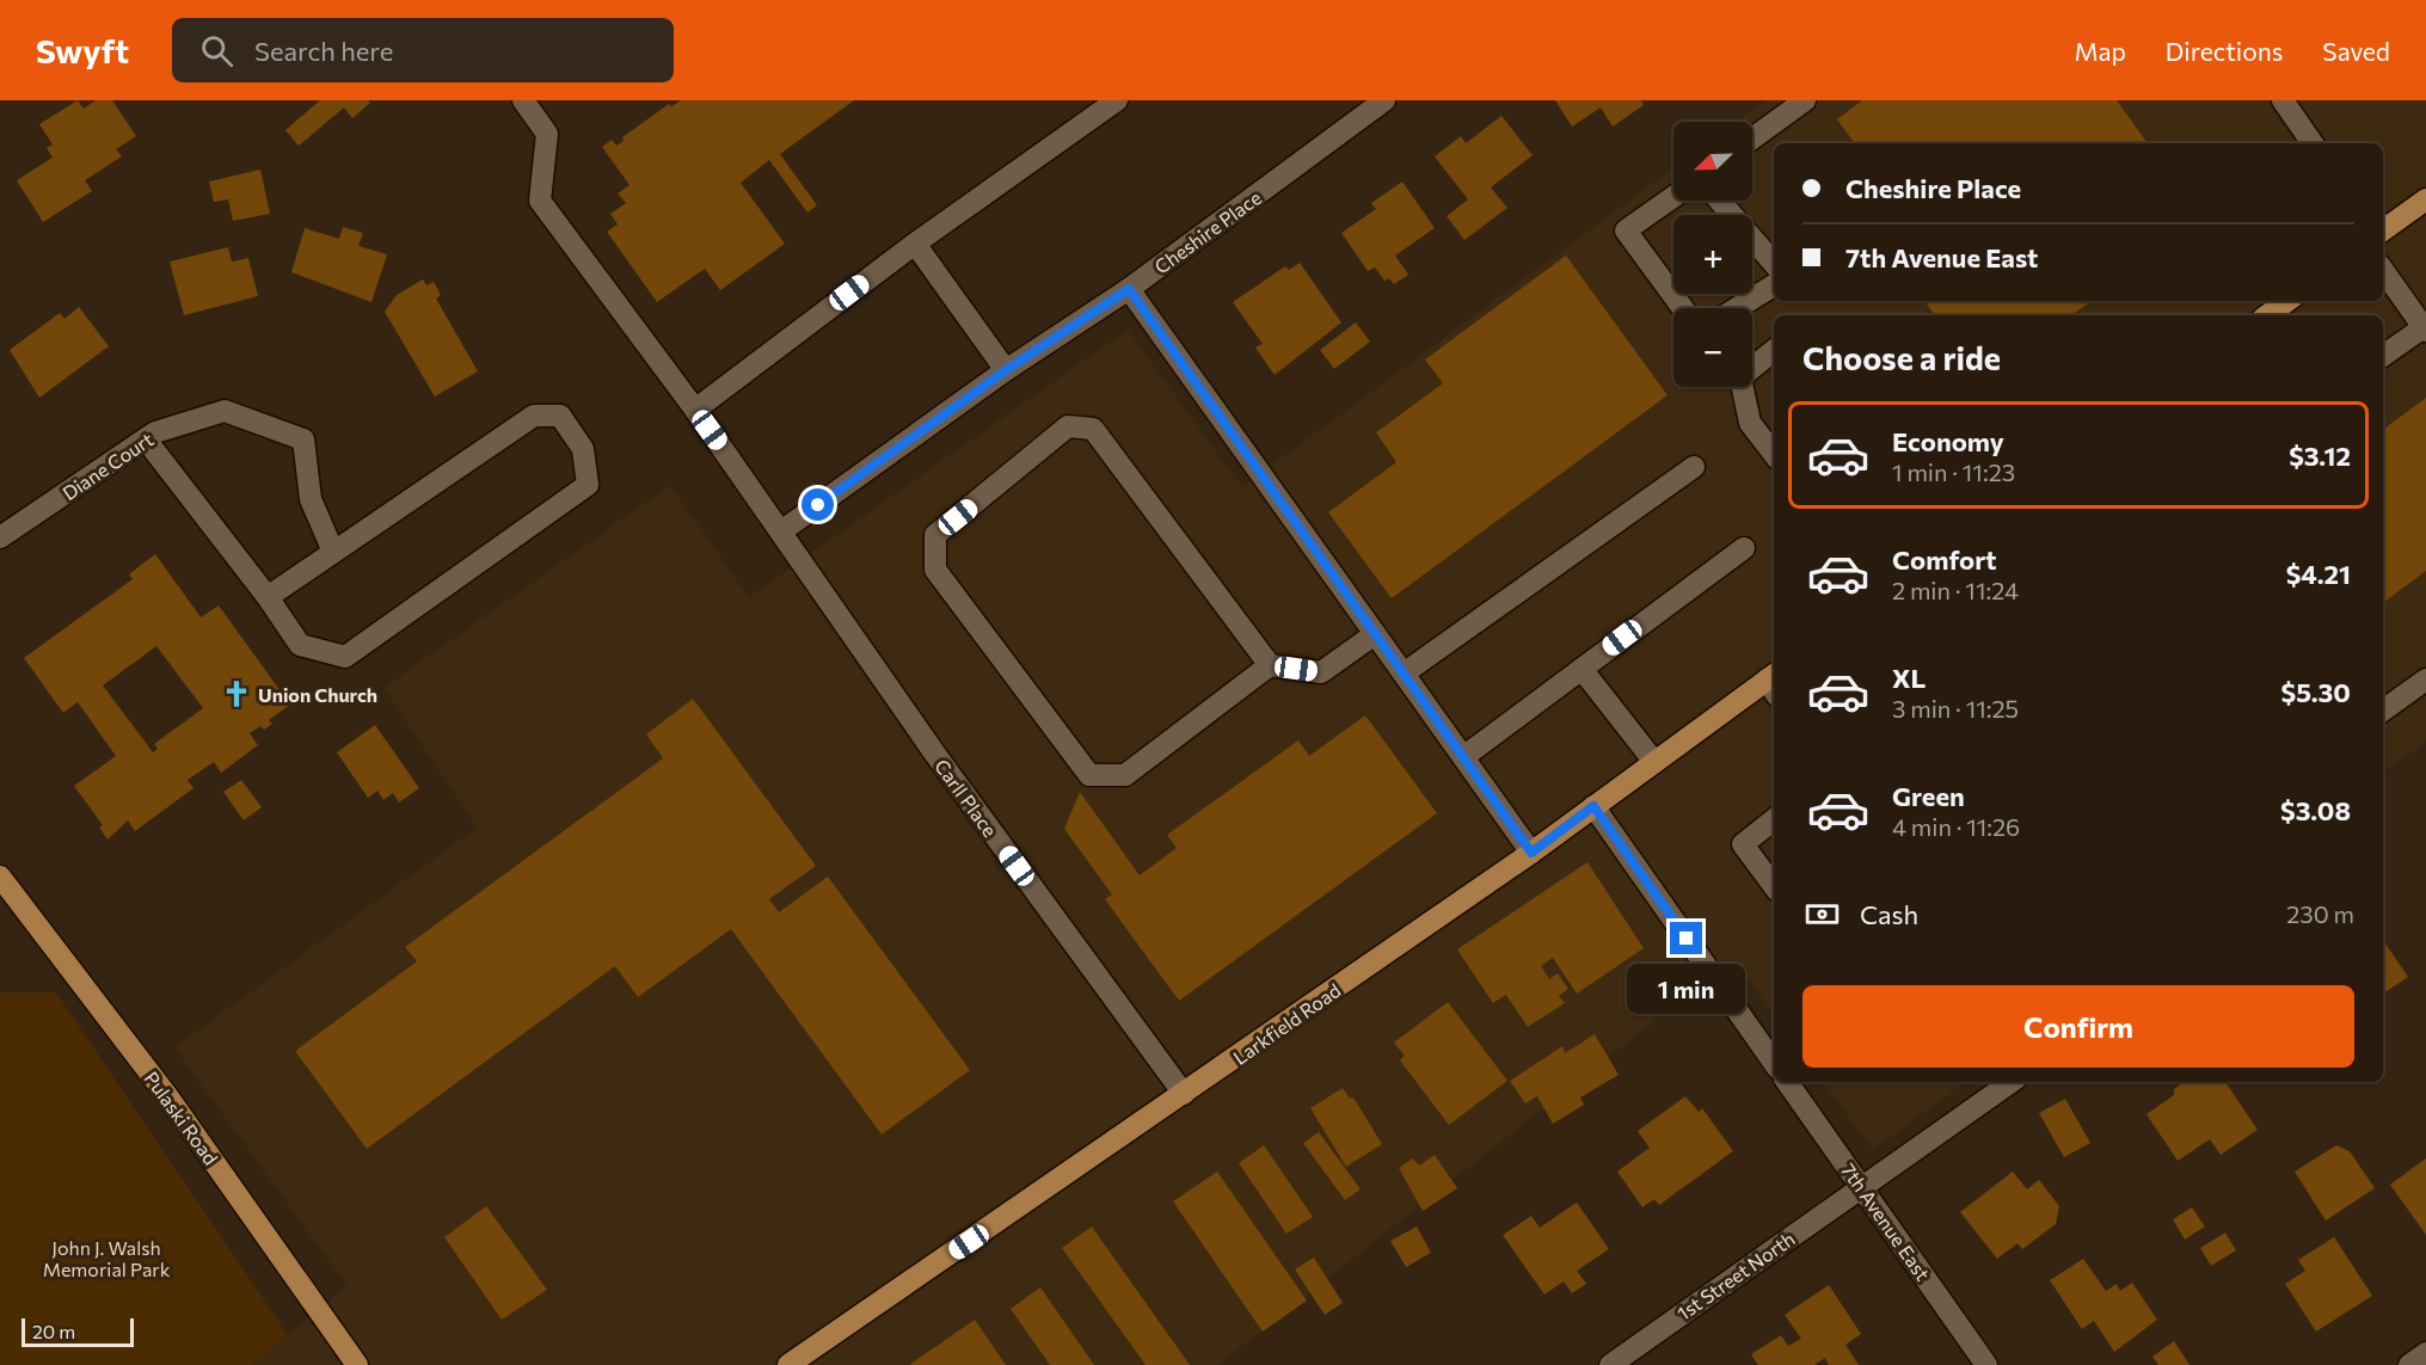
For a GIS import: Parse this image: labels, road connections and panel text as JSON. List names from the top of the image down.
{
  "streets": {
    "main road": ["Larkfield Road", "Pulaski Road"],
    "street": [
      "Cheshire Place",
      "Diane Court",
      "Carll Place",
      "7th Avenue East",
      "1st Street North"
    ]
  },
  "crossings": [
    ["Cheshire Place", "Carll Place"],
    ["Carll Place", "Larkfield Road"],
    ["7th Avenue East", "1st Street North"]
  ],
  "parks": ["John J. Walsh Memorial Park"],
  "places": {
    "church": ["Union Church"]
  },
  "scale_bar": "20 m",
  "north": "bottom left",
  "page": {
    "header": "Swyft",
    "search": "Search here",
    "nav": ["Map", "Directions", "Saved"],
    "map_buttons": ["+", "−"],
    "banner": ["Cheshire Place", "7th Avenue East"],
    "heading": "Choose a ride",
    "list": [
      {
        "name": "Economy",
        "note": "1 min · 11:23",
        "value": "$3.12"
      },
      {
        "name": "Comfort",
        "note": "2 min · 11:24",
        "value": "$4.21"
      },
      {
        "name": "XL",
        "note": "3 min · 11:25",
        "value": "$5.30"
      },
      {
        "name": "Green",
        "note": "4 min · 11:26",
        "value": "$3.08"
      }
    ],
    "pay": ["Cash", "230 m"],
    "bubble": "1 min",
    "buttons": "Confirm",
    "scale": "20 m"
  }
}
